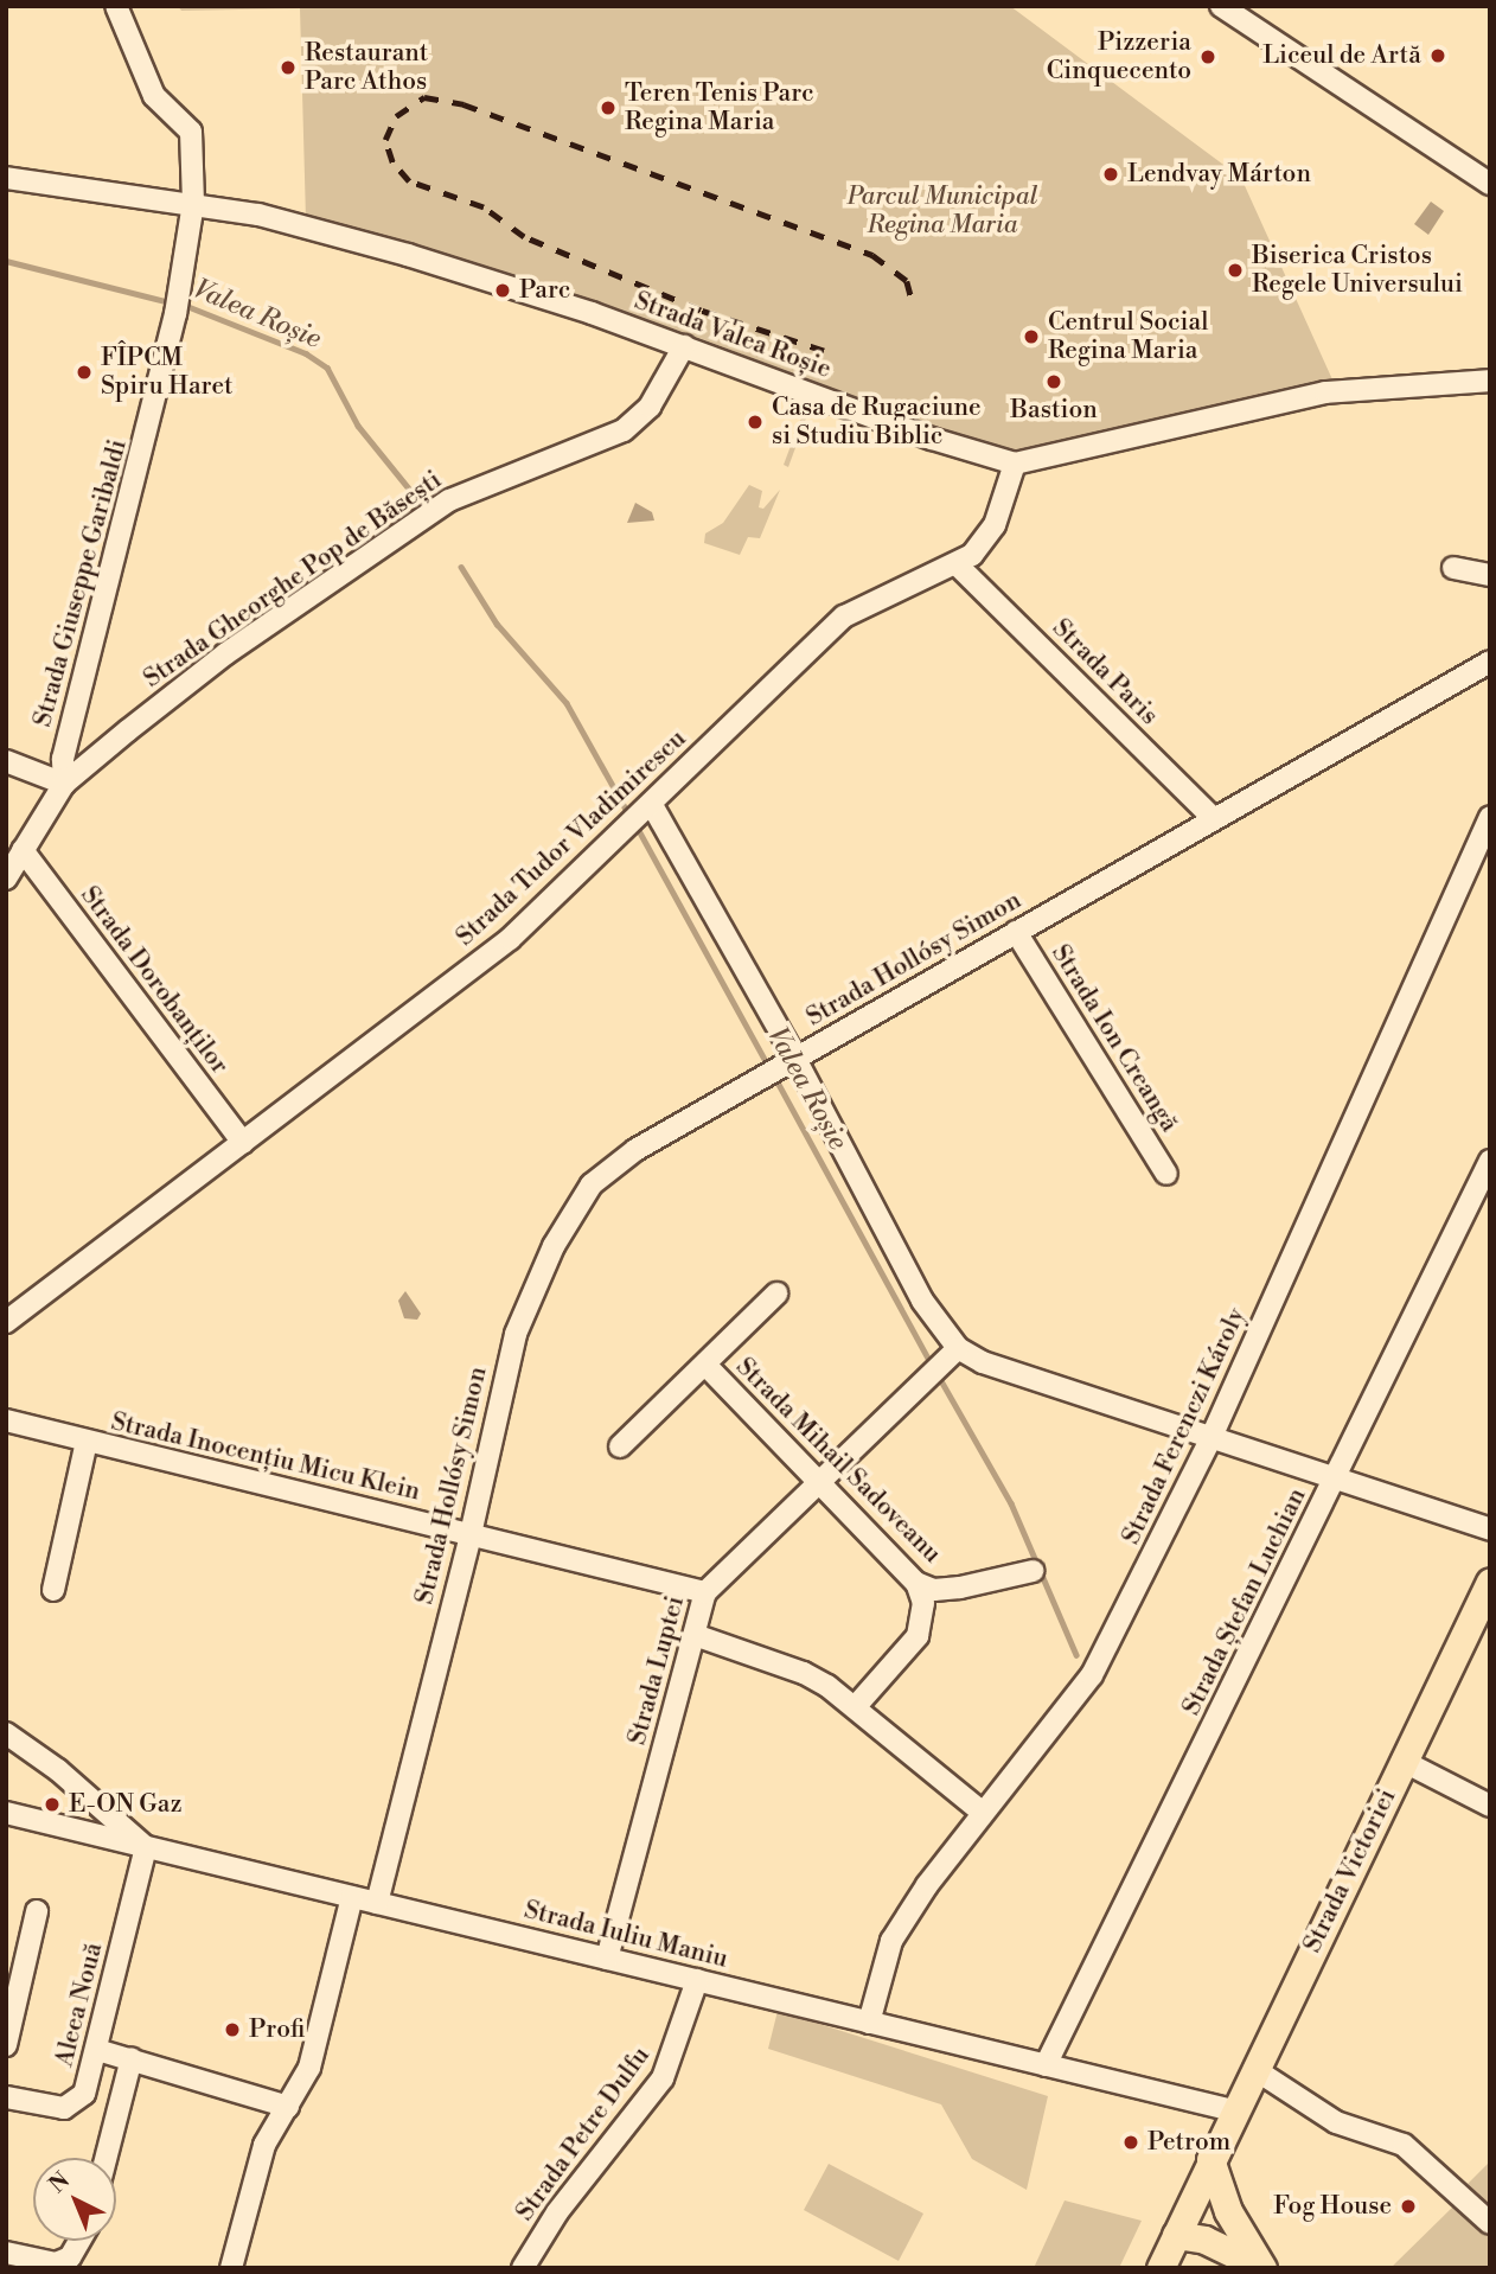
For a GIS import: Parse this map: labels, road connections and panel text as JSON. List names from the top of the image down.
{
  "streets": {
    "main road": ["Strada Victoriei"],
    "street": [
      "Strada Valea Roșie",
      "Strada Gheorghe Pop de Băsești",
      "Strada Giuseppe Garibaldi",
      "Strada Paris",
      "Strada Tudor Vladimirescu",
      "Strada Hollósy Simon",
      "Strada Dorobanților",
      "Strada Ion Creangă",
      "Strada Ferenczi Károly",
      "Strada Inocențiu Micu Klein",
      "Strada Mihail Sadoveanu",
      "Strada Ștefan Luchian",
      "Strada Luptei",
      "Strada Iuliu Maniu",
      "Aleea Nouă",
      "Strada Petre Dulfu"
    ]
  },
  "crossings": [
    ["Strada Valea Roșie", "Strada Gheorghe Pop de Băsești"],
    ["Strada Valea Roșie", "Strada Giuseppe Garibaldi"],
    ["Strada Valea Roșie", "Strada Tudor Vladimirescu"],
    ["Strada Gheorghe Pop de Băsești", "Strada Giuseppe Garibaldi"],
    ["Strada Gheorghe Pop de Băsești", "Strada Dorobanților"],
    ["Strada Paris", "Strada Tudor Vladimirescu"],
    ["Strada Paris", "Strada Hollósy Simon"],
    ["Strada Tudor Vladimirescu", "Strada Dorobanților"],
    ["Strada Hollósy Simon", "Strada Ion Creangă"],
    ["Strada Hollósy Simon", "Strada Inocențiu Micu Klein"],
    ["Strada Hollósy Simon", "Strada Iuliu Maniu"],
    ["Strada Ferenczi Károly", "Strada Iuliu Maniu"],
    ["Strada Inocențiu Micu Klein", "Strada Luptei"],
    ["Strada Mihail Sadoveanu", "Strada Luptei"],
    ["Strada Ștefan Luchian", "Strada Iuliu Maniu"],
    ["Strada Luptei", "Strada Iuliu Maniu"],
    ["Strada Victoriei", "Strada Iuliu Maniu"],
    ["Strada Iuliu Maniu", "Aleea Nouă"],
    ["Strada Iuliu Maniu", "Strada Petre Dulfu"]
  ],
  "water": ["Valea Roșie"],
  "parks": ["Parcul Municipal Regina Maria"],
  "places": [
    "Liceul de Artă",
    "Pizzeria Cinquecento",
    "Restaurant Parc Athos",
    "Teren Tenis Parc Regina Maria",
    "Lendvay Márton",
    "Biserica Cristos Regele Universului",
    "Parc",
    "Centrul Social Regina Maria",
    "FÎPCM Spiru Haret",
    "Bastion",
    "Casa de Rugaciune si Studiu Biblic",
    "E-ON Gaz",
    "Profi",
    "Petrom",
    "Fog House"
  ],
  "north": "top left"
}
